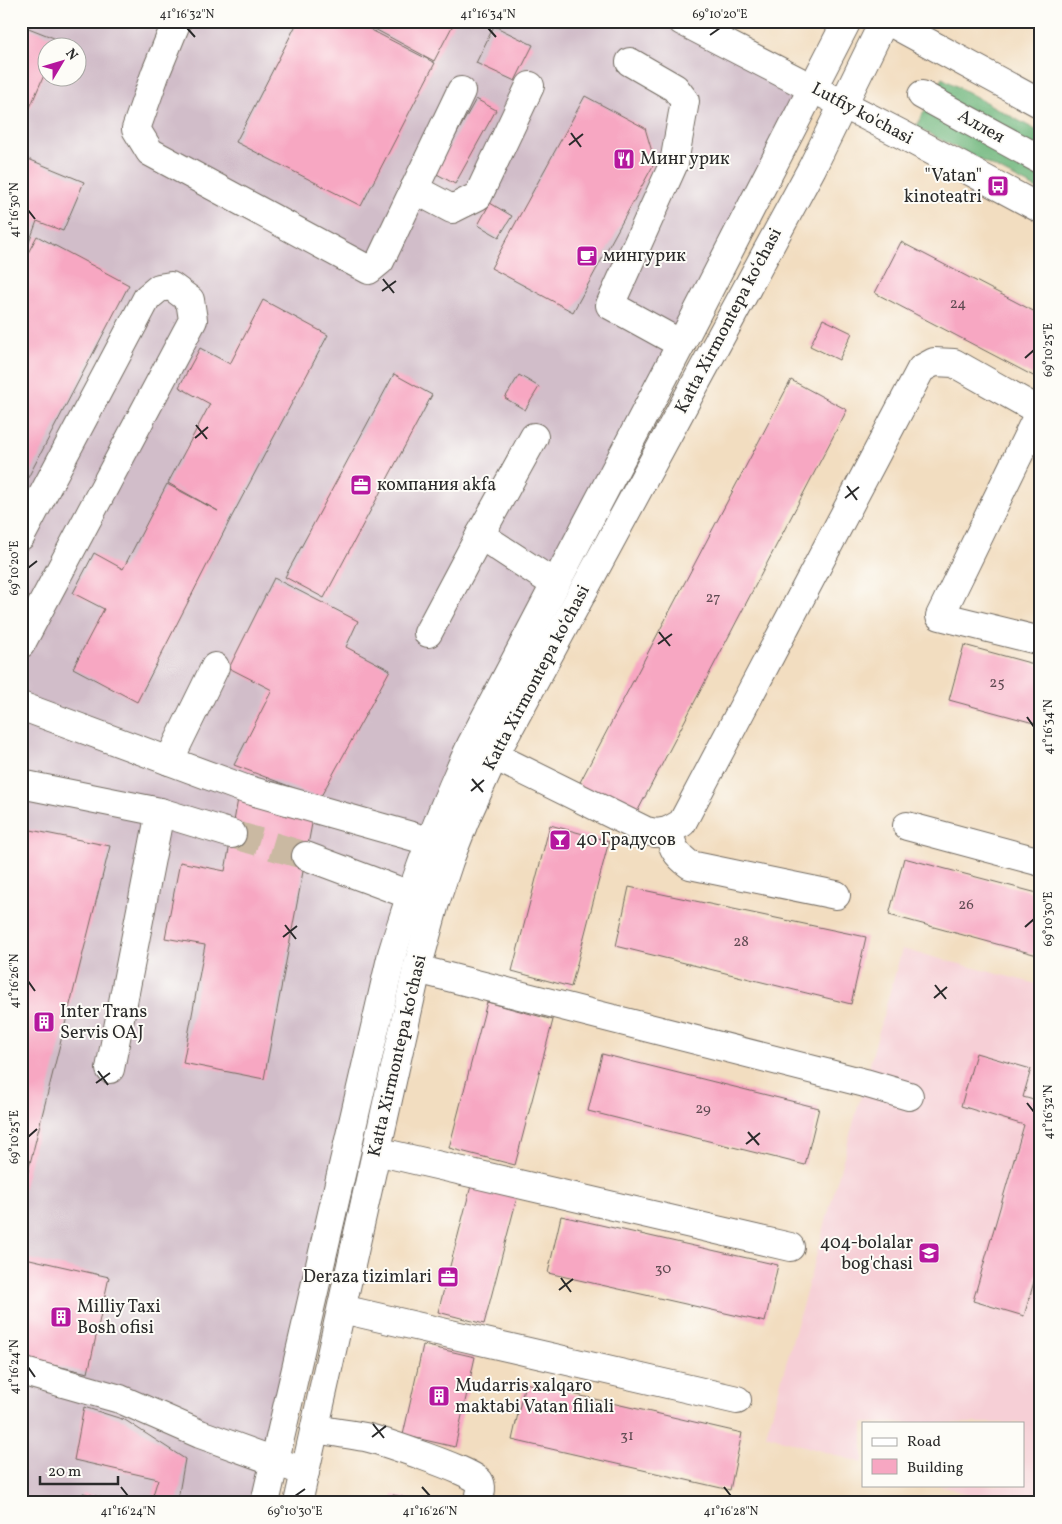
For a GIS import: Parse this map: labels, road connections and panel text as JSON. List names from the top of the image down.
{
  "streets": {
    "main road": ["Lutfiy ko'chasi", "Аллея", "Katta Xirmontepa koʻchasi"]
  },
  "crossings": [
    ["Lutfiy ko'chasi", "Katta Xirmontepa koʻchasi"]
  ],
  "places": {
    "restaurant": ["Минг урик"],
    "bus stop": ["\"Vatan\" kinoteatri"],
    "cafe": ["мингурик"],
    "office": ["компания akfa", "Deraza tizimlari"],
    "bar": ["40 Градусов"],
    "building": ["Inter Trans Servis OAJ", "Milliy Taxi Bosh ofisi", "Mudarris xalqaro maktabi Vatan filiali"],
    "school or university": ["404-bolalar bog'chasi"]
  },
  "house_numbers": [
    "24",
    "27",
    "25",
    "26",
    "28",
    "29",
    "30",
    "31"
  ],
  "legend": ["Road", "Building"],
  "scale_bar": "20 m",
  "north": "top right",
  "coordinates": [
    "41°16'32\"N",
    "41°16'34\"N",
    "69°10'20\"E",
    "41°16'30\"N",
    "69°10'25\"E",
    "69°10'30\"E",
    "41°16'26\"N",
    "41°16'24\"N",
    "41°16'28\"N"
  ]
}
